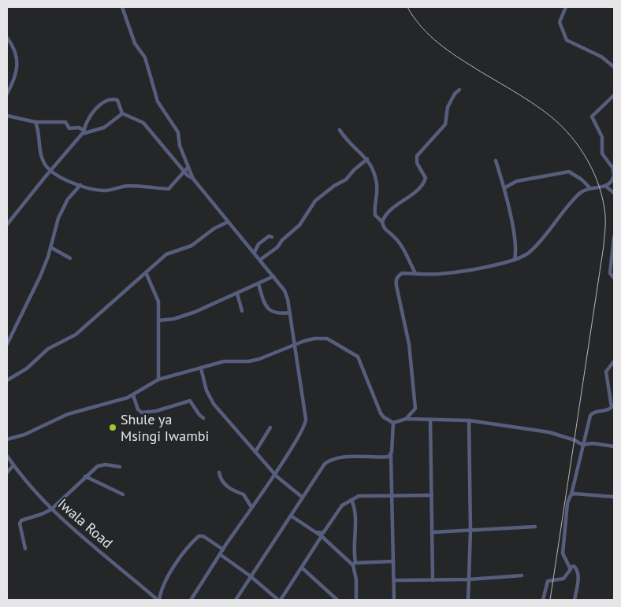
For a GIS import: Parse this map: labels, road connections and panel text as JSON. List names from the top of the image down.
{
  "streets": {
    "street": ["Iwala Road"]
  },
  "places": ["Shule ya Msingi Iwambi"]
}
